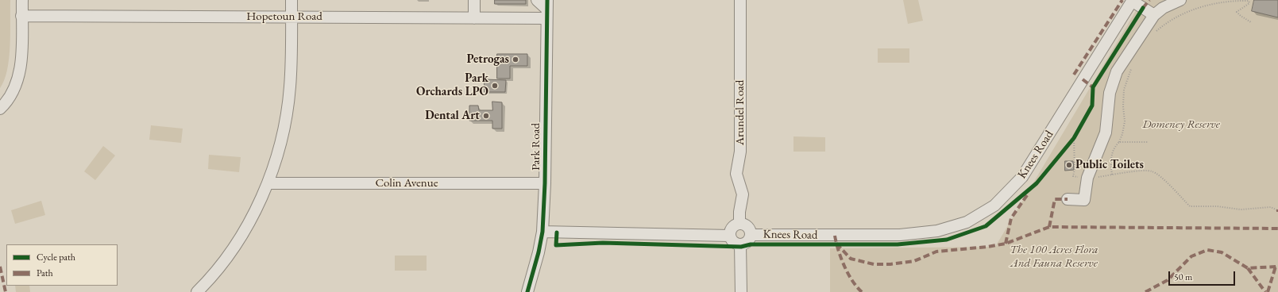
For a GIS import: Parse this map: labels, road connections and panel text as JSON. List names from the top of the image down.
{
  "streets": {
    "street": [
      "Hopetoun Road",
      "Arundel Road",
      "Park Road",
      "Knees Road",
      "Colin Avenue"
    ]
  },
  "crossings": [
    ["Hopetoun Road", "Park Road"],
    ["Arundel Road", "Knees Road"],
    ["Park Road", "Colin Avenue"]
  ],
  "parks": ["Domeney Reserve", "The 100 Acres Flora And Fauna Reserve"],
  "places": [
    "Petrogas",
    "Park Orchards LPO",
    "Dental Art",
    "Public Toilets"
  ],
  "legend": ["Cycle path", "Path"],
  "scale_bar": "50 m"
}
